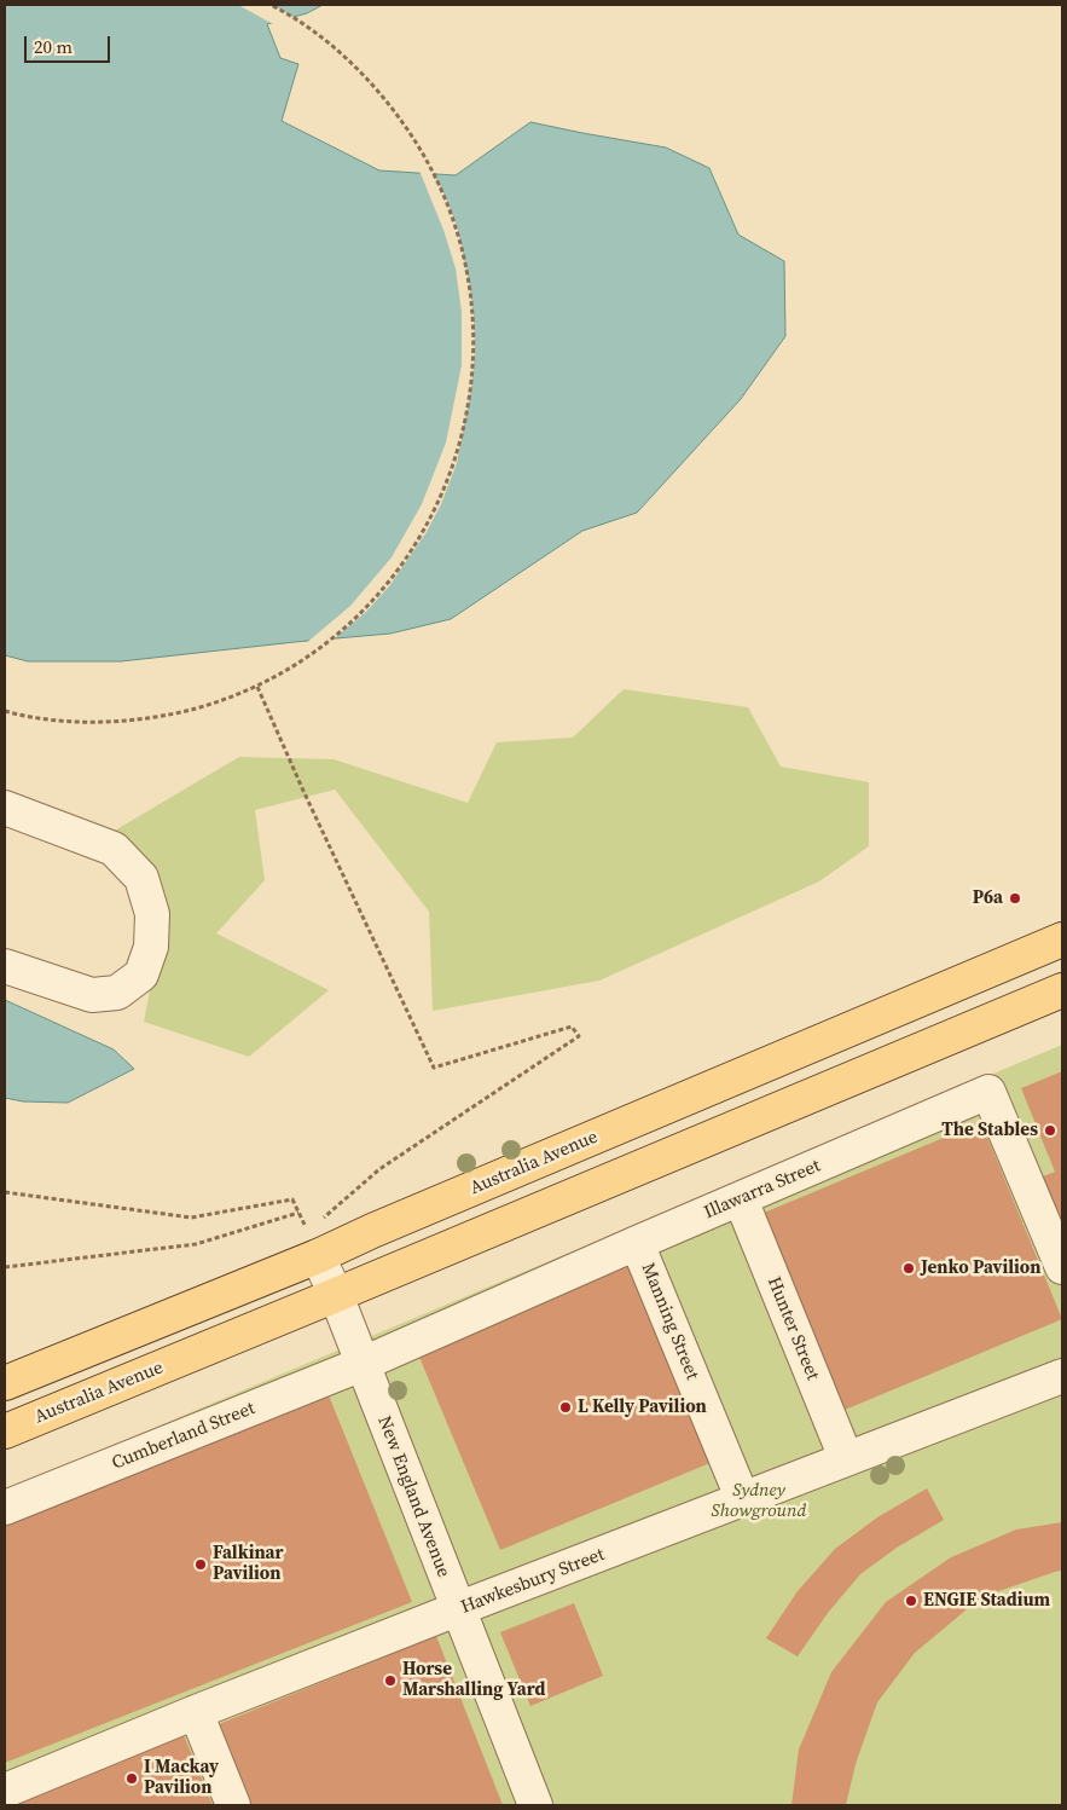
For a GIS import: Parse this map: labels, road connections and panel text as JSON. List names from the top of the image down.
{
  "streets": {
    "main road": ["Australia Avenue"],
    "street": [
      "Illawarra Street",
      "Manning Street",
      "Hunter Street",
      "Cumberland Street",
      "New England Avenue",
      "Hawkesbury Street"
    ]
  },
  "crossings": [
    ["Australia Avenue", "New England Avenue"],
    ["Illawarra Street", "Manning Street"],
    ["Illawarra Street", "Hunter Street"],
    ["Illawarra Street", "Cumberland Street"],
    ["Illawarra Street", "New England Avenue"],
    ["Manning Street", "Hawkesbury Street"],
    ["Hunter Street", "Hawkesbury Street"],
    ["Cumberland Street", "New England Avenue"],
    ["New England Avenue", "Hawkesbury Street"]
  ],
  "parks": ["Sydney Showground"],
  "places": [
    "P6a",
    "The Stables",
    "Jenko Pavilion",
    "L Kelly Pavilion",
    "Falkinar Pavilion",
    "ENGIE Stadium",
    "Horse Marshalling Yard",
    "I Mackay Pavilion"
  ],
  "scale_bar": "20 m"
}
